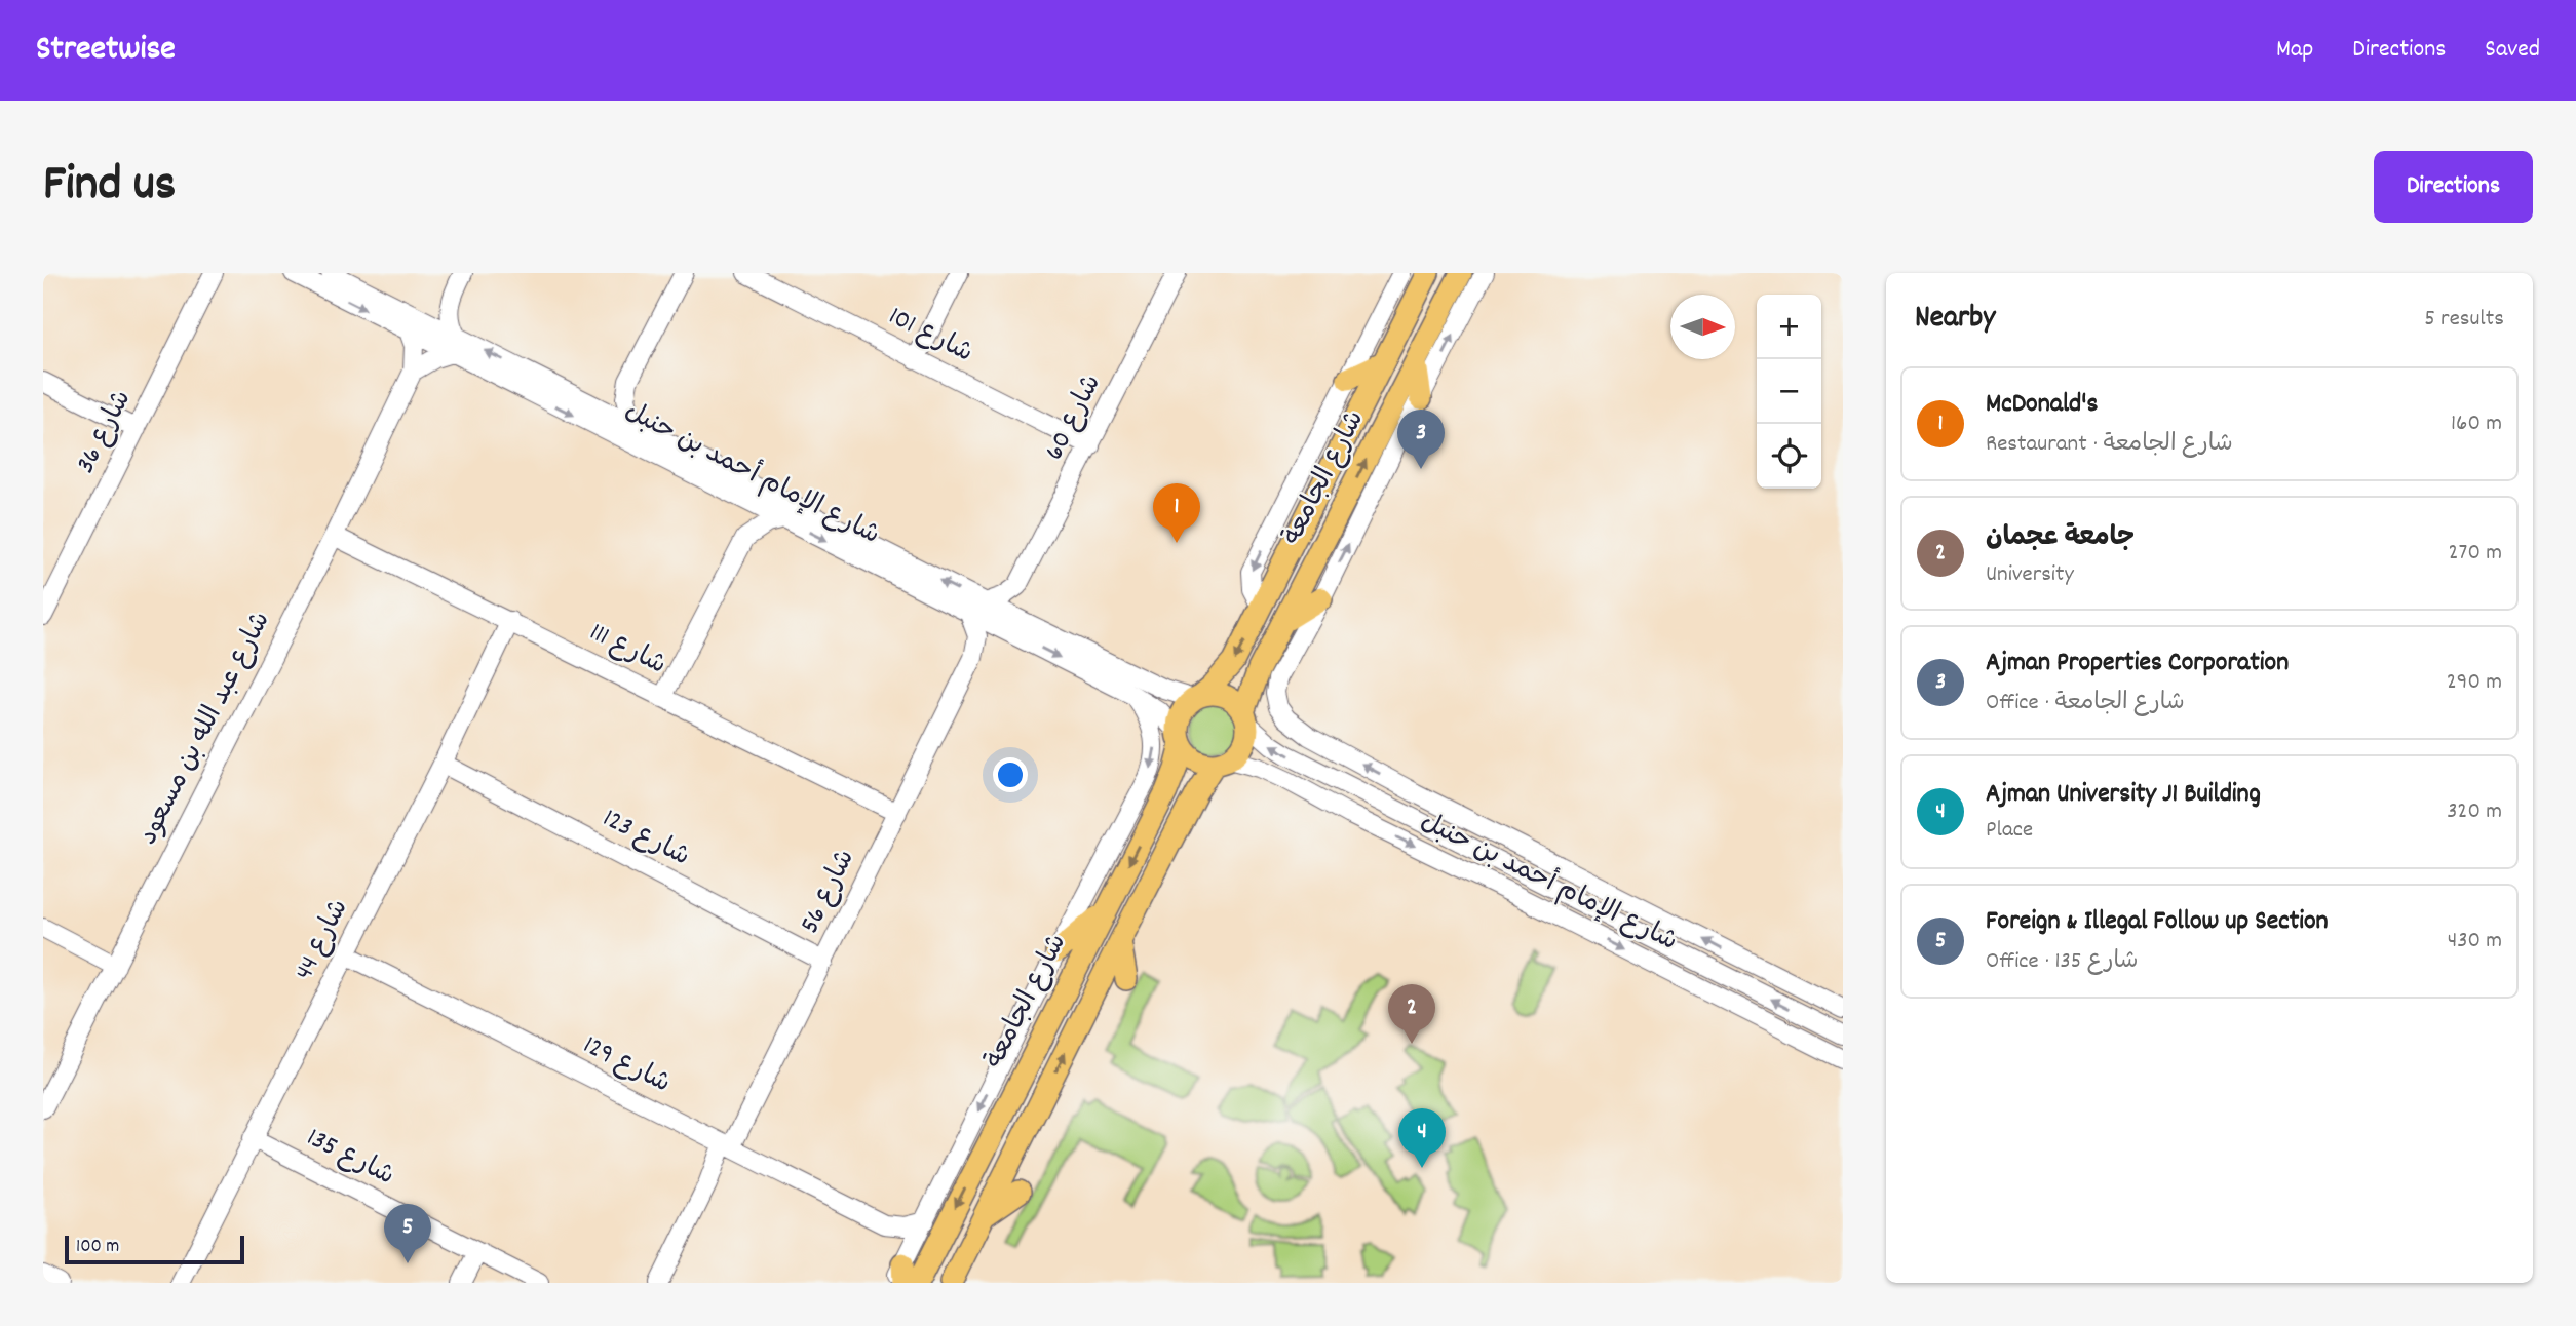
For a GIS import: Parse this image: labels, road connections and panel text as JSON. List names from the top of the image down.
{
  "streets": {
    "main road": ["شارع الجامعة"],
    "street": [
      "شارع 101",
      "شارع 60",
      "شارع 36",
      "شارع الإمام أحمد بن حنبل",
      "شارع 111",
      "شارع عبد الله بن مسعود",
      "شارع 123",
      "شارع 56",
      "شارع 44",
      "شارع 129",
      "شارع 135"
    ]
  },
  "crossings": [
    ["شارع 101", "شارع 60"],
    ["شارع الإمام أحمد بن حنبل", "شارع الجامعة"],
    ["شارع الإمام أحمد بن حنبل", "شارع عبد الله بن مسعود"],
    ["شارع الإمام أحمد بن حنبل", "شارع 56"],
    ["شارع 111", "شارع عبد الله بن مسعود"],
    ["شارع 111", "شارع 56"],
    ["شارع 111", "شارع 44"],
    ["شارع 123", "شارع 56"],
    ["شارع 123", "شارع 44"],
    ["شارع 56", "شارع 129"],
    ["شارع 44", "شارع 129"],
    ["شارع 44", "شارع 135"]
  ],
  "scale_bar": "100 m",
  "north": "right",
  "page": {
    "header": "Streetwise",
    "nav": ["Map", "Directions", "Saved"],
    "title": "Find us",
    "buttons": "Directions",
    "heading": ["Nearby", "5 results"],
    "map_buttons": ["+", "−"],
    "list": [
      {
        "mark": "1",
        "name": "McDonald's",
        "note": "Restaurant · شارع الجامعة",
        "value": "160 m"
      },
      {
        "mark": "2",
        "name": "جامعة عجمان",
        "note": "University",
        "value": "270 m"
      },
      {
        "mark": "3",
        "name": "Ajman Properties Corporation",
        "note": "Office · شارع الجامعة",
        "value": "290 m"
      },
      {
        "mark": "4",
        "name": "Ajman University J1 Building",
        "note": "Place",
        "value": "320 m"
      },
      {
        "mark": "5",
        "name": "Foreign & Illegal Follow up Section",
        "note": "Office · شارع 135",
        "value": "430 m"
      }
    ],
    "pins": [
      "3",
      "1",
      "2",
      "4",
      "5"
    ],
    "scale": "100 m"
  }
}
